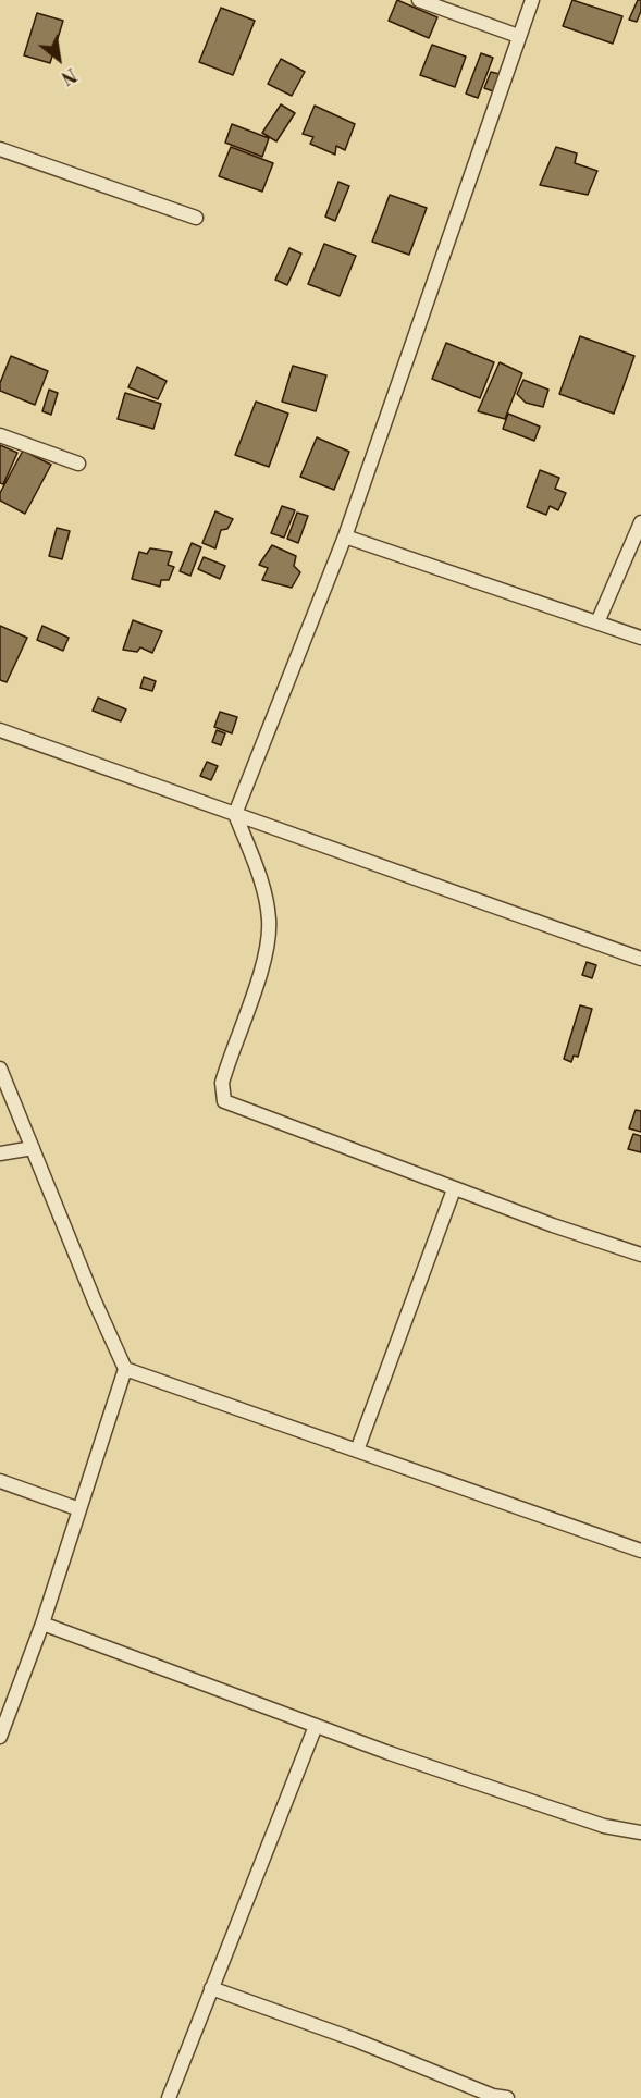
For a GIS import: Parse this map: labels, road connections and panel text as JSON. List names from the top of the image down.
{
  "north": "bottom right"
}
